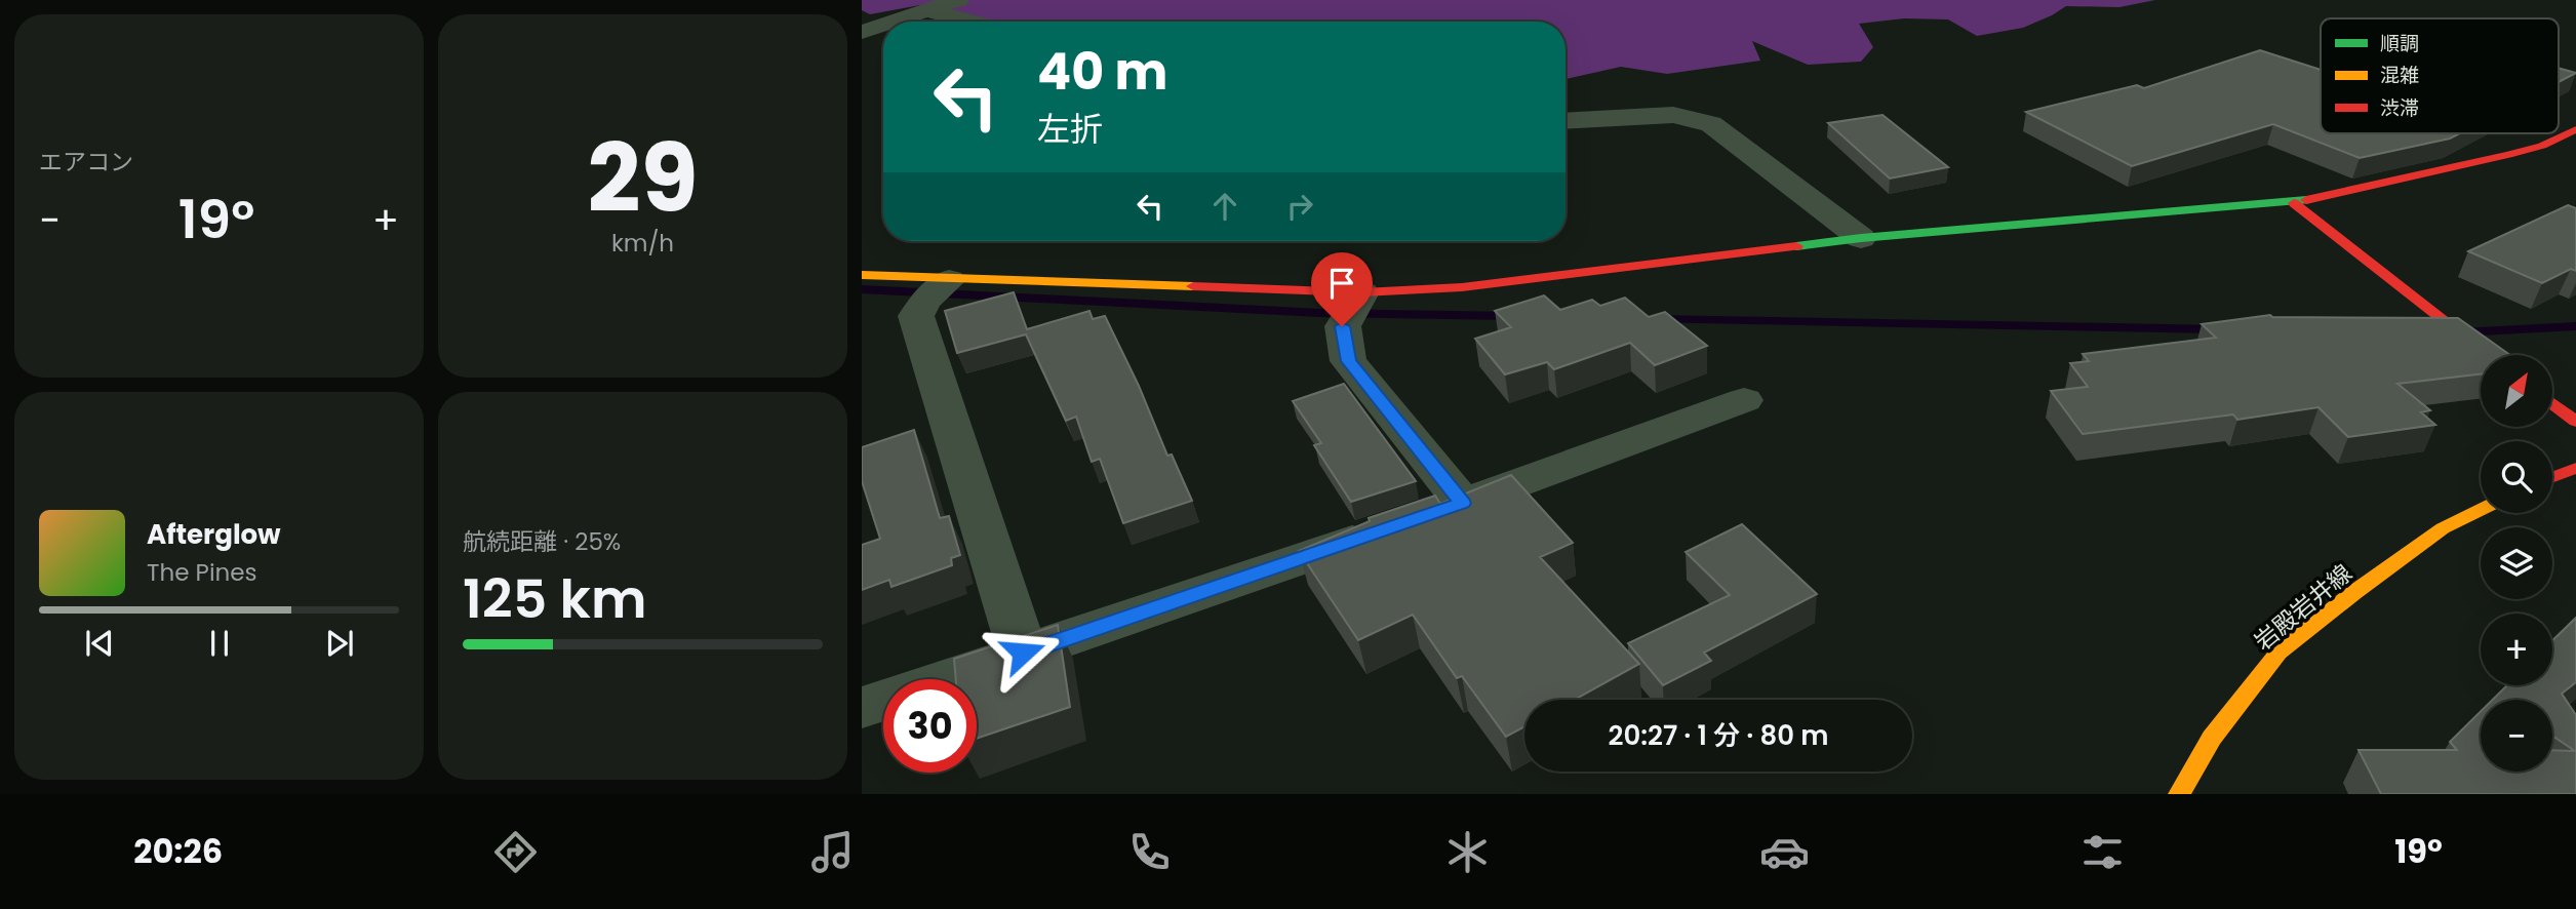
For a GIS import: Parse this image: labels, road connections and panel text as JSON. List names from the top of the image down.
{
  "streets": {
    "street": ["岩殿岩井線"]
  },
  "legend": ["順調", "混雑", "渋滞"],
  "north": "top right",
  "page": {
    "tile": [
      "エアコン",
      ["29", "km/h"],
      ["航続距離 · 25%", "125 km"]
    ],
    "turn": ["40 m", "左折"],
    "heat": ["−", "19°", "+"],
    "map_buttons": ["+", "−"],
    "song": ["Afterglow", "The Pines"],
    "limit": "30",
    "trip": "20:27 · 1 分 · 80 m",
    "tabs": ["20:26", "19°"]
  }
}
